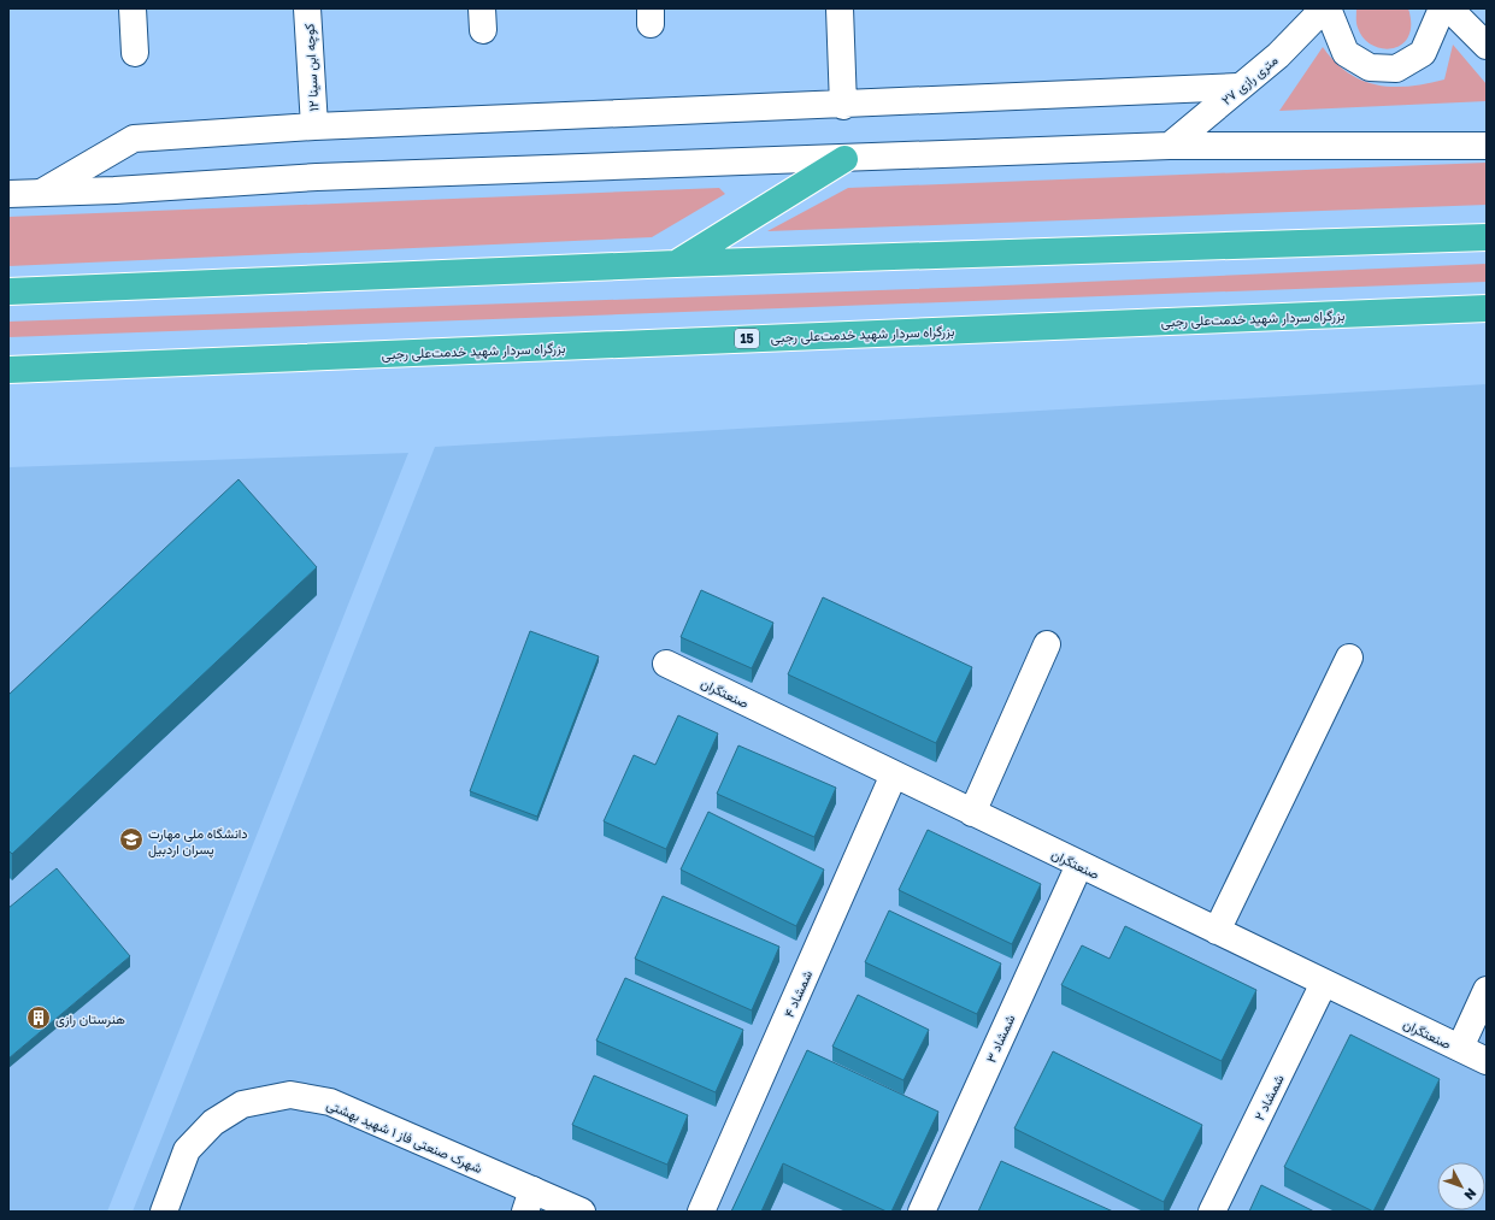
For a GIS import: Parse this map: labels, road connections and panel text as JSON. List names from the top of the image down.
{
  "streets": {
    "highway": ["بزرگراه سردار شهید خدمت‌علی رجبی", "15"],
    "street": [
      "کوچه ابن سینا ۱۲",
      "۲۷ متری رازی",
      "صنعتگران",
      "شمشاد ۴",
      "شمشاد ۳",
      "شمشاد ۲",
      "شهرک صنعتی فاز ۱ شهید بهشتی"
    ]
  },
  "crossings": [
    ["صنعتگران", "شمشاد ۴"],
    ["صنعتگران", "شمشاد ۳"],
    ["صنعتگران", "شمشاد ۲"]
  ],
  "places": {
    "school or university": ["دانشگاه ملی مهارت پسران اردبیل"],
    "building": ["هنرستان رازی"]
  },
  "north": "bottom right"
}
